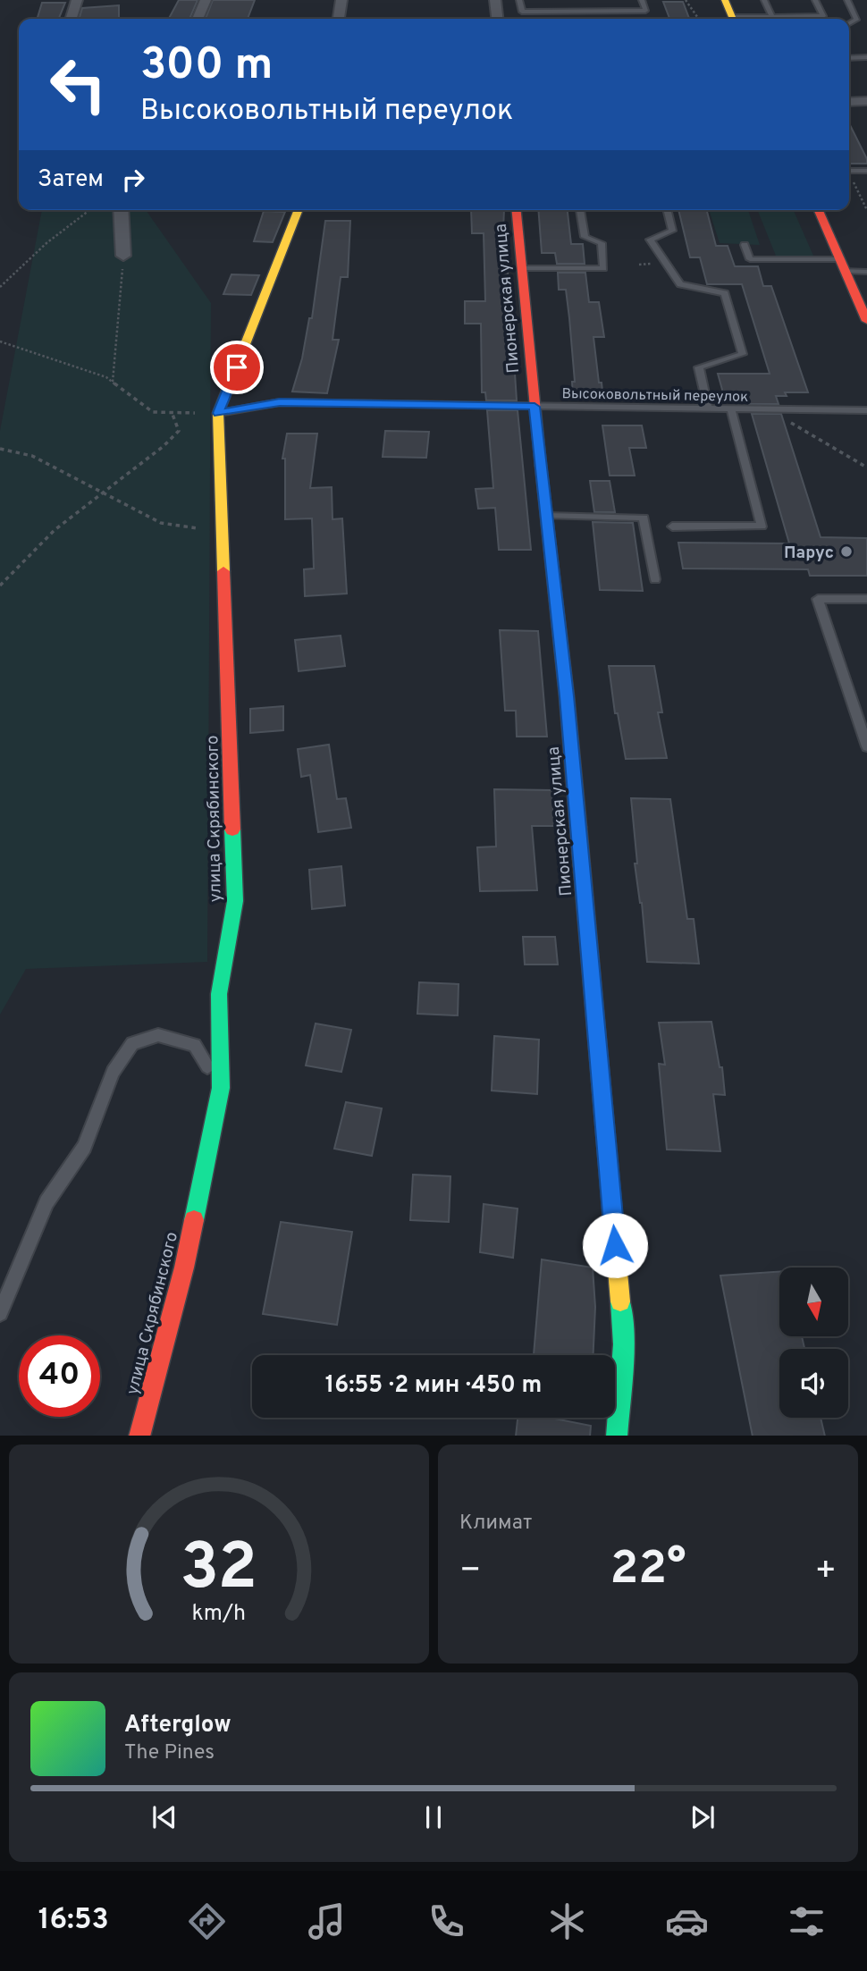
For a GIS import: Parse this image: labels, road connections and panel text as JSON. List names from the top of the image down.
{
  "streets": {
    "street": ["Пионерская улица", "улица Скрябинского"],
    "lane": ["Высоковольтный переулок"]
  },
  "crossings": [
    ["Пионерская улица", "Высоковольтный переулок"],
    ["Высоковольтный переулок", "улица Скрябинского"]
  ],
  "places": ["Парус"],
  "north": "bottom",
  "page": {
    "turn": ["300 m", "Высоковольтный переулок"],
    "then": "Затем",
    "limit": "40",
    "trip": "16:55 · 2 мин · 450 m",
    "tile": "Климат",
    "heat": ["−", "22°", "+"],
    "song": ["Afterglow", "The Pines"],
    "tabs": "16:53",
    "gauge": ["32", "km/h"]
  }
}
